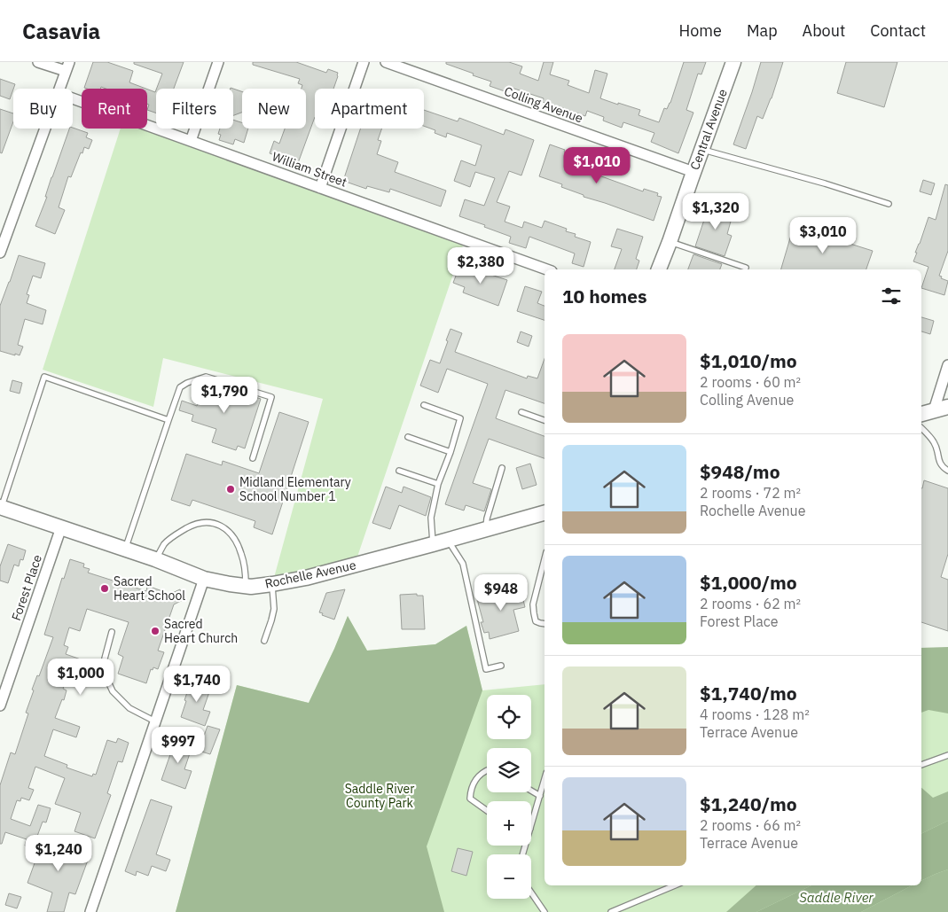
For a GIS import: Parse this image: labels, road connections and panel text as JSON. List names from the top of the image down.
{
  "streets": {
    "street": [
      "Colling Avenue",
      "Central Avenue",
      "William Street",
      "Rochelle Avenue",
      "Forest Place"
    ]
  },
  "crossings": [
    ["Colling Avenue", "Central Avenue"],
    ["Rochelle Avenue", "Forest Place"]
  ],
  "water": ["Saddle River"],
  "parks": ["Saddle River County Park"],
  "places": ["Midland Elementary School Number 1", "Sacred Heart School", "Sacred Heart Church"],
  "page": {
    "header": "Casavia",
    "nav": [
      "Home",
      "Map",
      "About",
      "Contact"
    ],
    "chip": [
      "Buy",
      "Rent",
      "Filters",
      "New",
      "Apartment"
    ],
    "price": [
      "$1,010",
      "$1,320",
      "$3,010",
      "$2,380",
      "$1,790",
      "$948",
      "$1,000",
      "$1,740",
      "$997",
      "$1,240"
    ],
    "heading": "10 homes",
    "list": [
      {
        "name": "$1,010/mo",
        "note": "2 rooms · 60 m² · Colling Avenue"
      },
      {
        "name": "$948/mo",
        "note": "2 rooms · 72 m² · Rochelle Avenue"
      },
      {
        "name": "$1,000/mo",
        "note": "2 rooms · 62 m² · Forest Place"
      },
      {
        "name": "$1,740/mo",
        "note": "4 rooms · 128 m² · Terrace Avenue"
      },
      {
        "name": "$1,240/mo",
        "note": "2 rooms · 66 m² · Terrace Avenue"
      }
    ],
    "map_buttons": ["+", "−"]
  }
}
